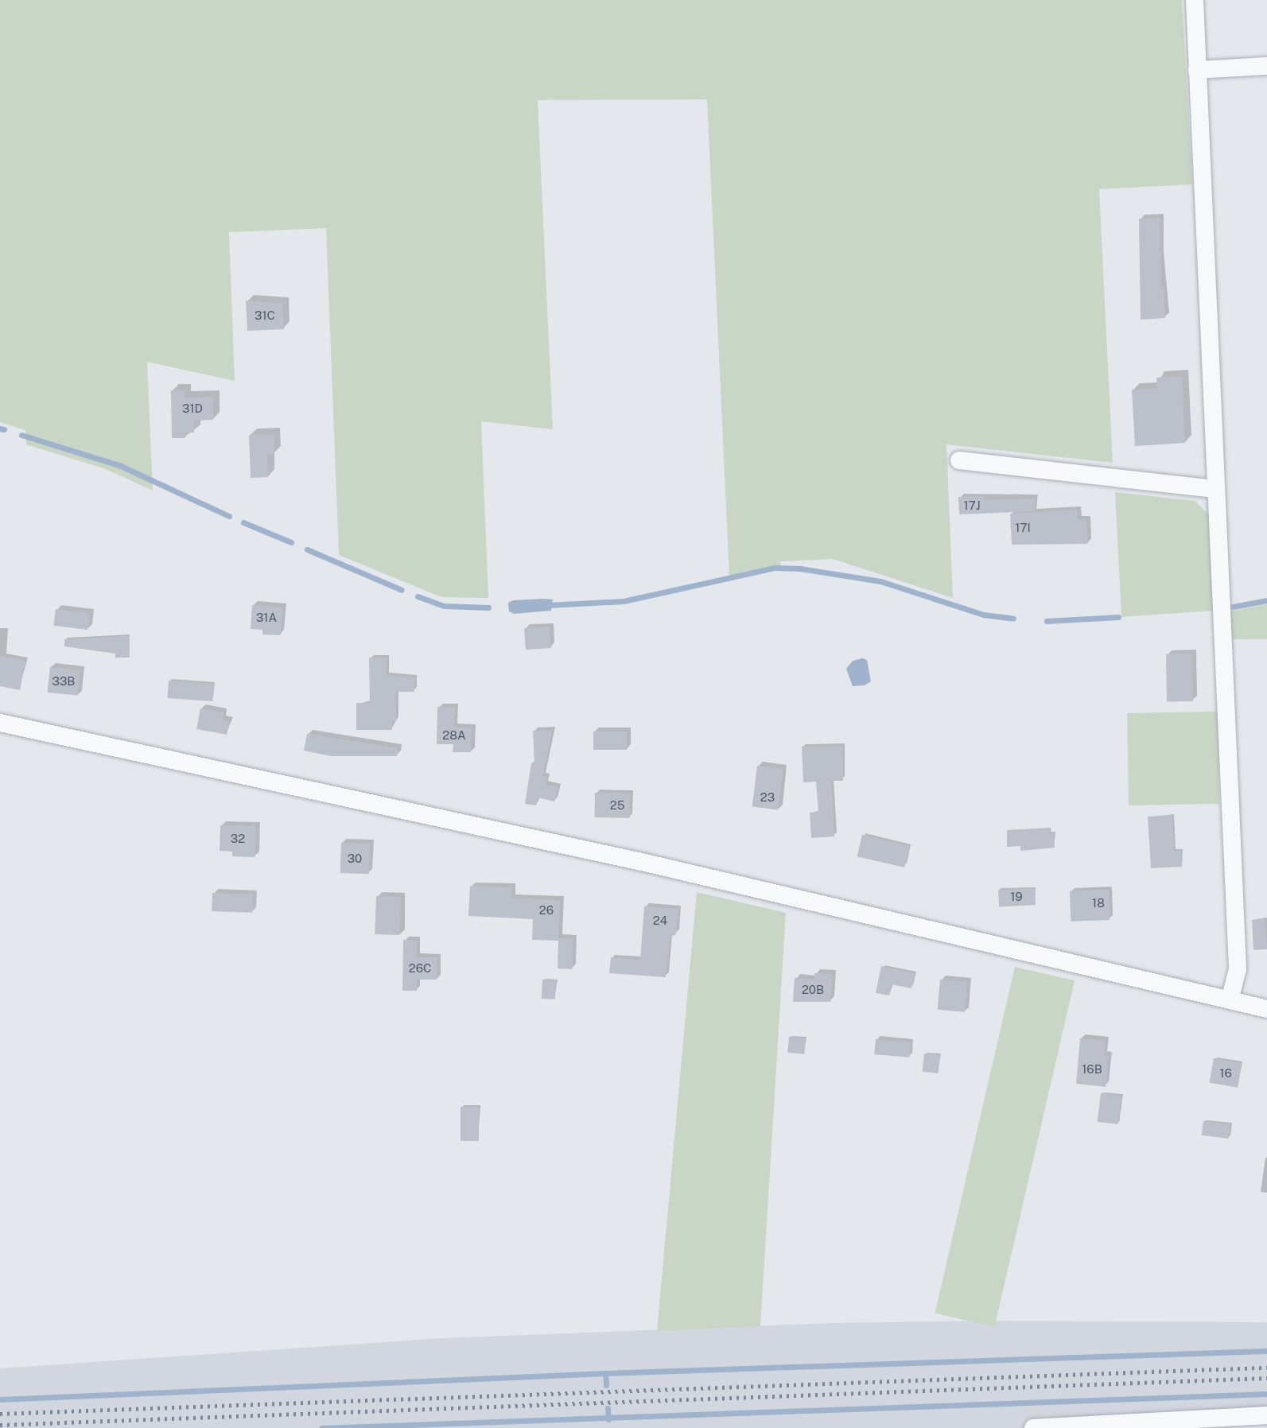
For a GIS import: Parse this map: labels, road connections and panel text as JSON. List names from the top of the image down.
{
  "house_numbers": [
    "31C",
    "31D",
    "17J",
    "17I",
    "31A",
    "33B",
    "28A",
    "23",
    "25",
    "32",
    "30",
    "19",
    "18",
    "26",
    "24",
    "26C",
    "20B",
    "16B",
    "16"
  ]
}
